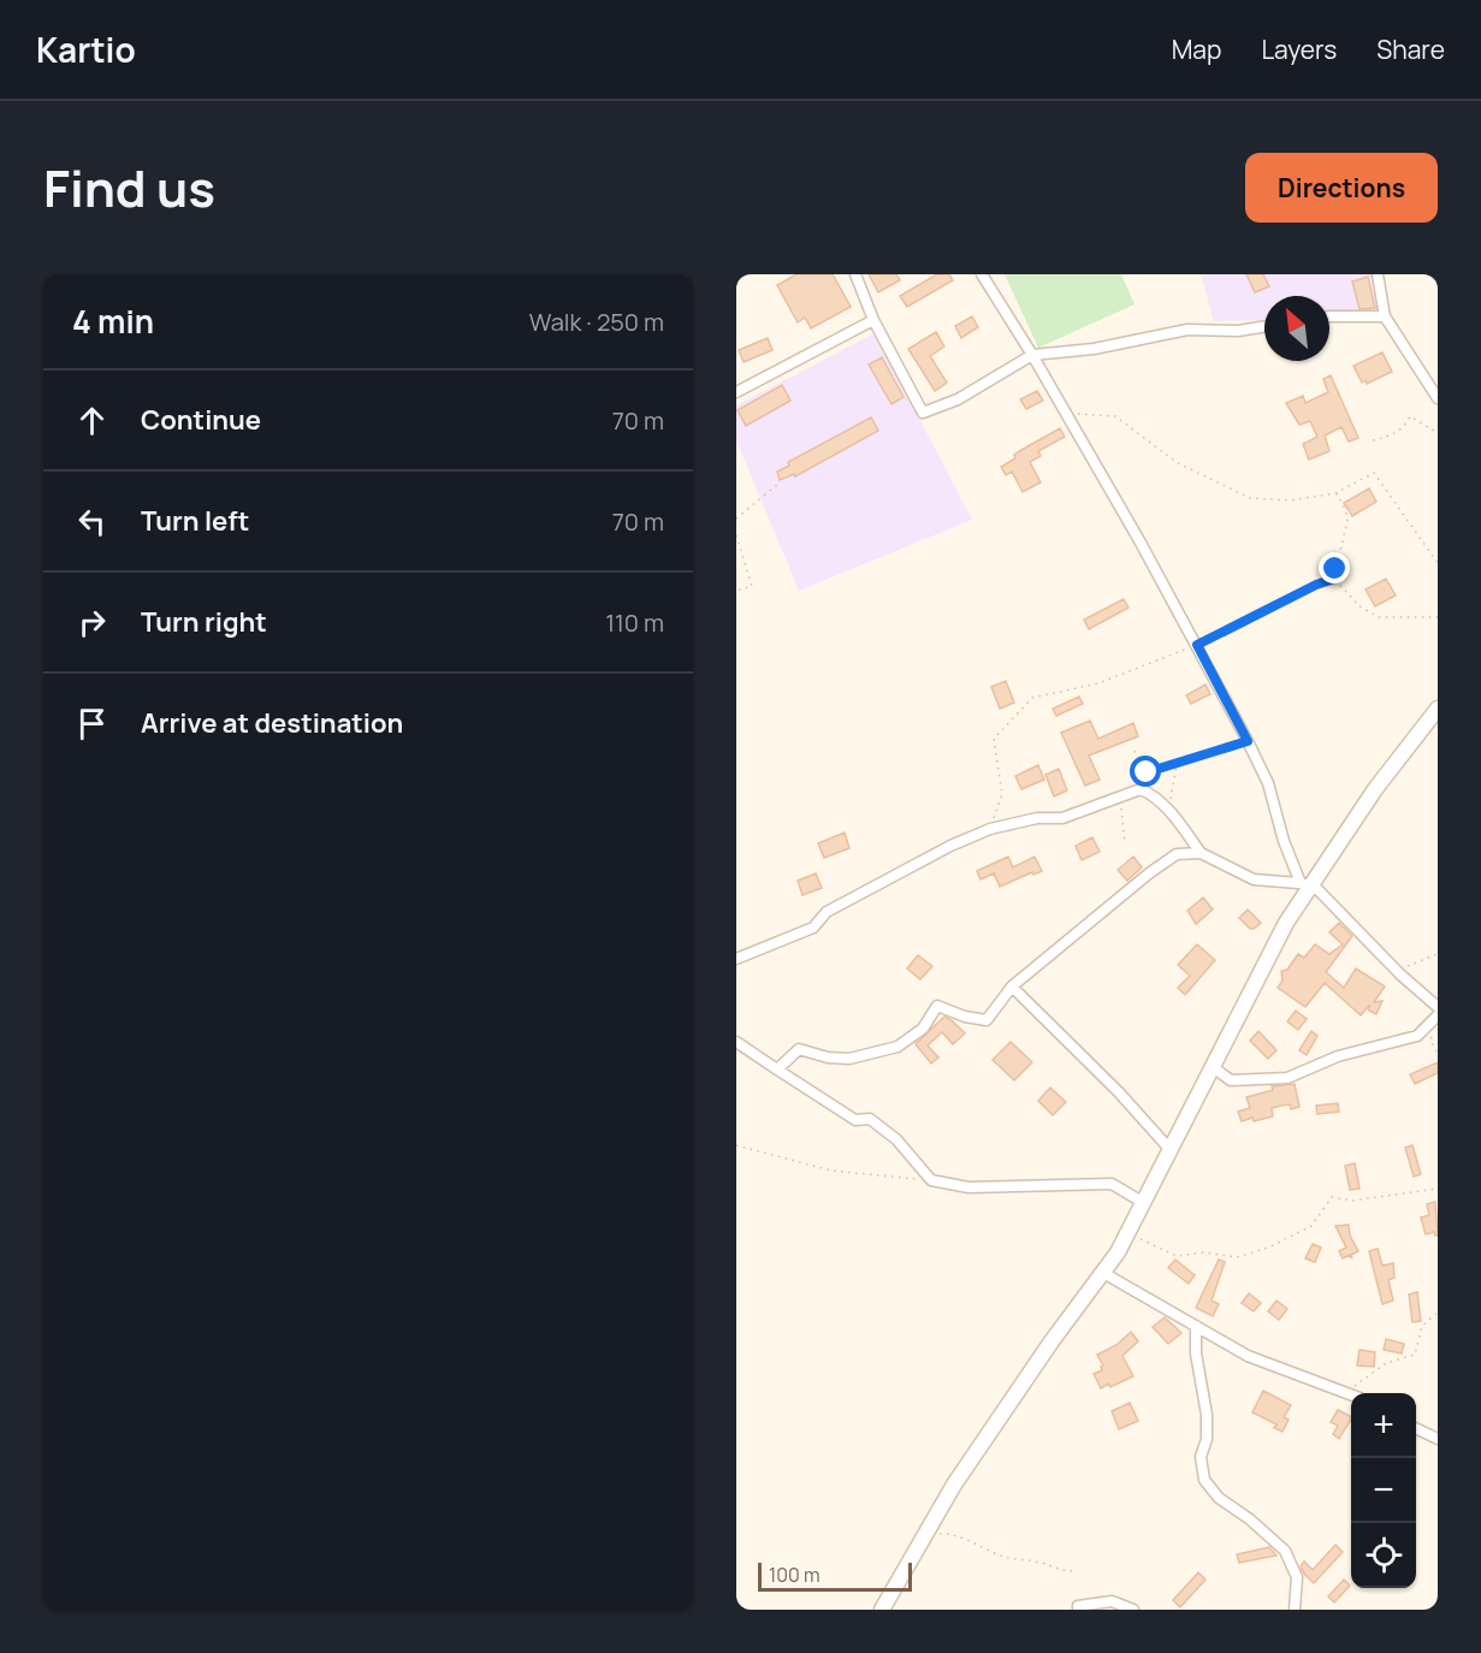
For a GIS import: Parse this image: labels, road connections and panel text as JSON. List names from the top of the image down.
{
  "scale_bar": "100 m",
  "north": "top left",
  "page": {
    "header": "Kartio",
    "nav": ["Map", "Layers", "Share"],
    "title": "Find us",
    "buttons": "Directions",
    "heading": ["4 min", "Walk · 250 m"],
    "list": [
      ["Continue", "70 m"],
      ["Turn left", "70 m"],
      ["Turn right", "110 m"],
      "Arrive at destination"
    ],
    "map_buttons": ["+", "−"],
    "scale": "100 m"
  }
}
